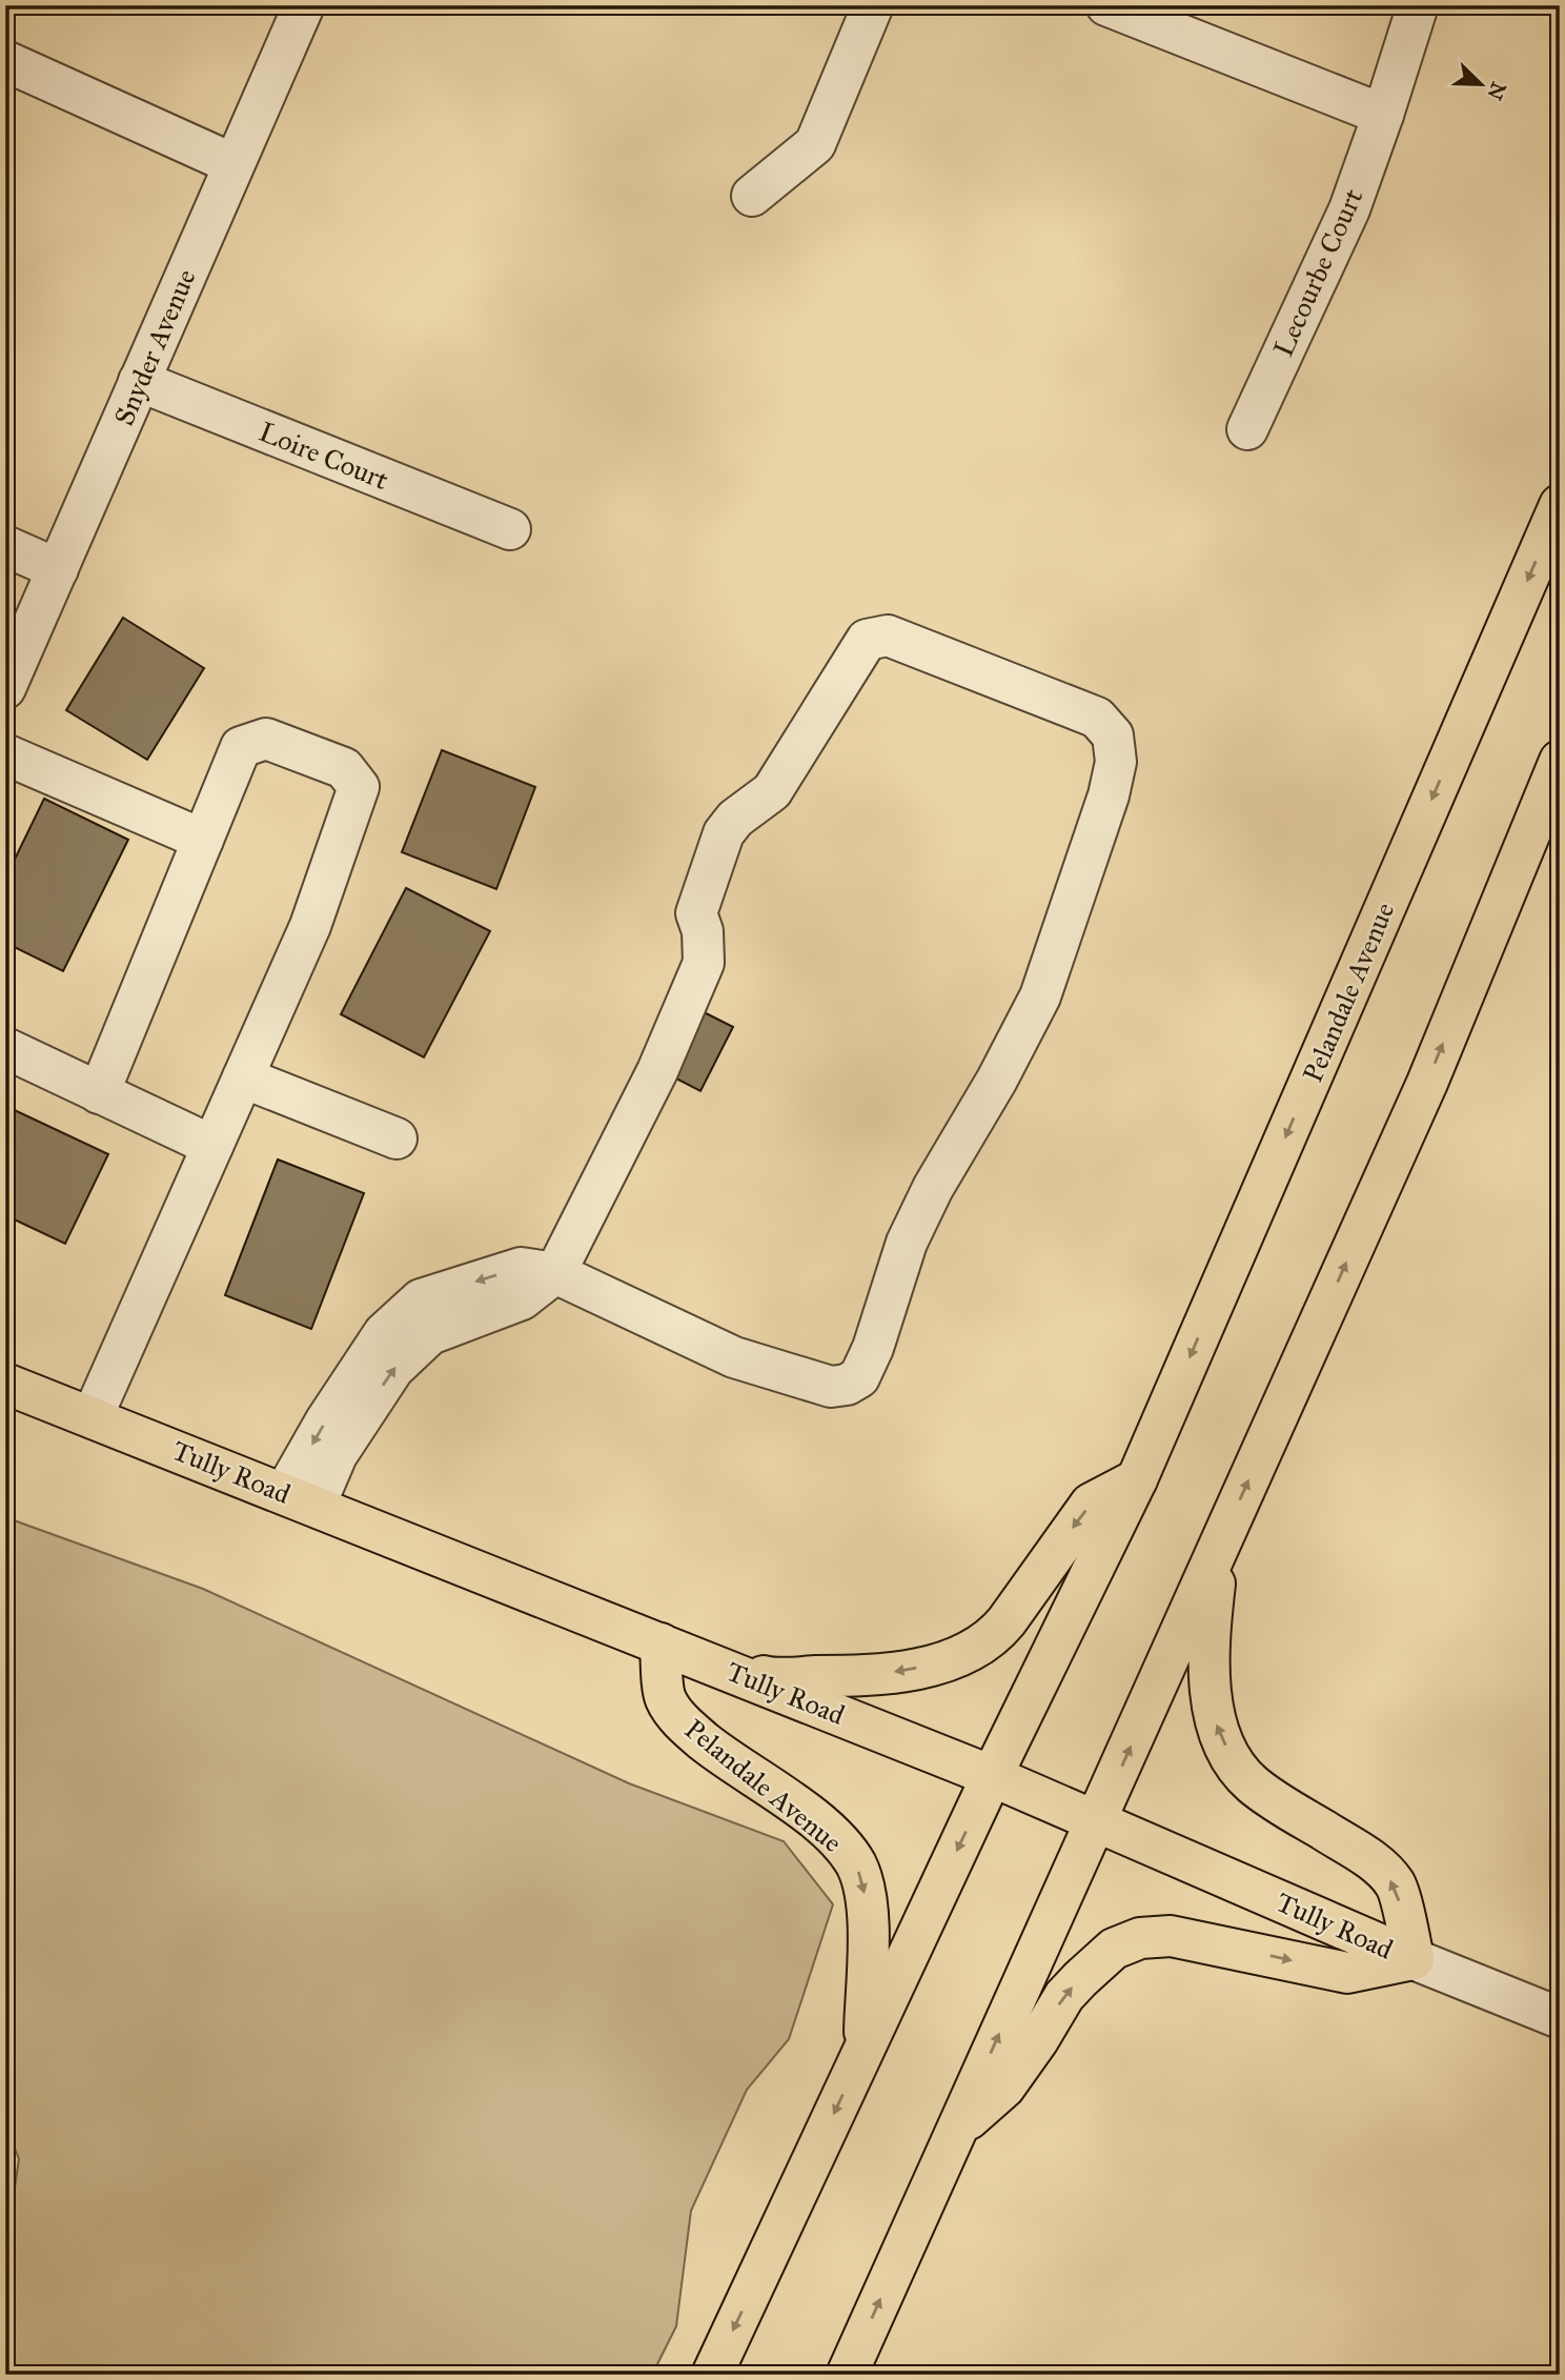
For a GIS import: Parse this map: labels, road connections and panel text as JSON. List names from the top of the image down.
{
  "streets": {
    "main road": ["Pelandale Avenue", "Tully Road"],
    "street": ["Lecourbe Court", "Snyder Avenue", "Loire Court"]
  },
  "crossings": [
    ["Snyder Avenue", "Loire Court"],
    ["Pelandale Avenue", "Tully Road"]
  ],
  "north": "bottom right"
}
